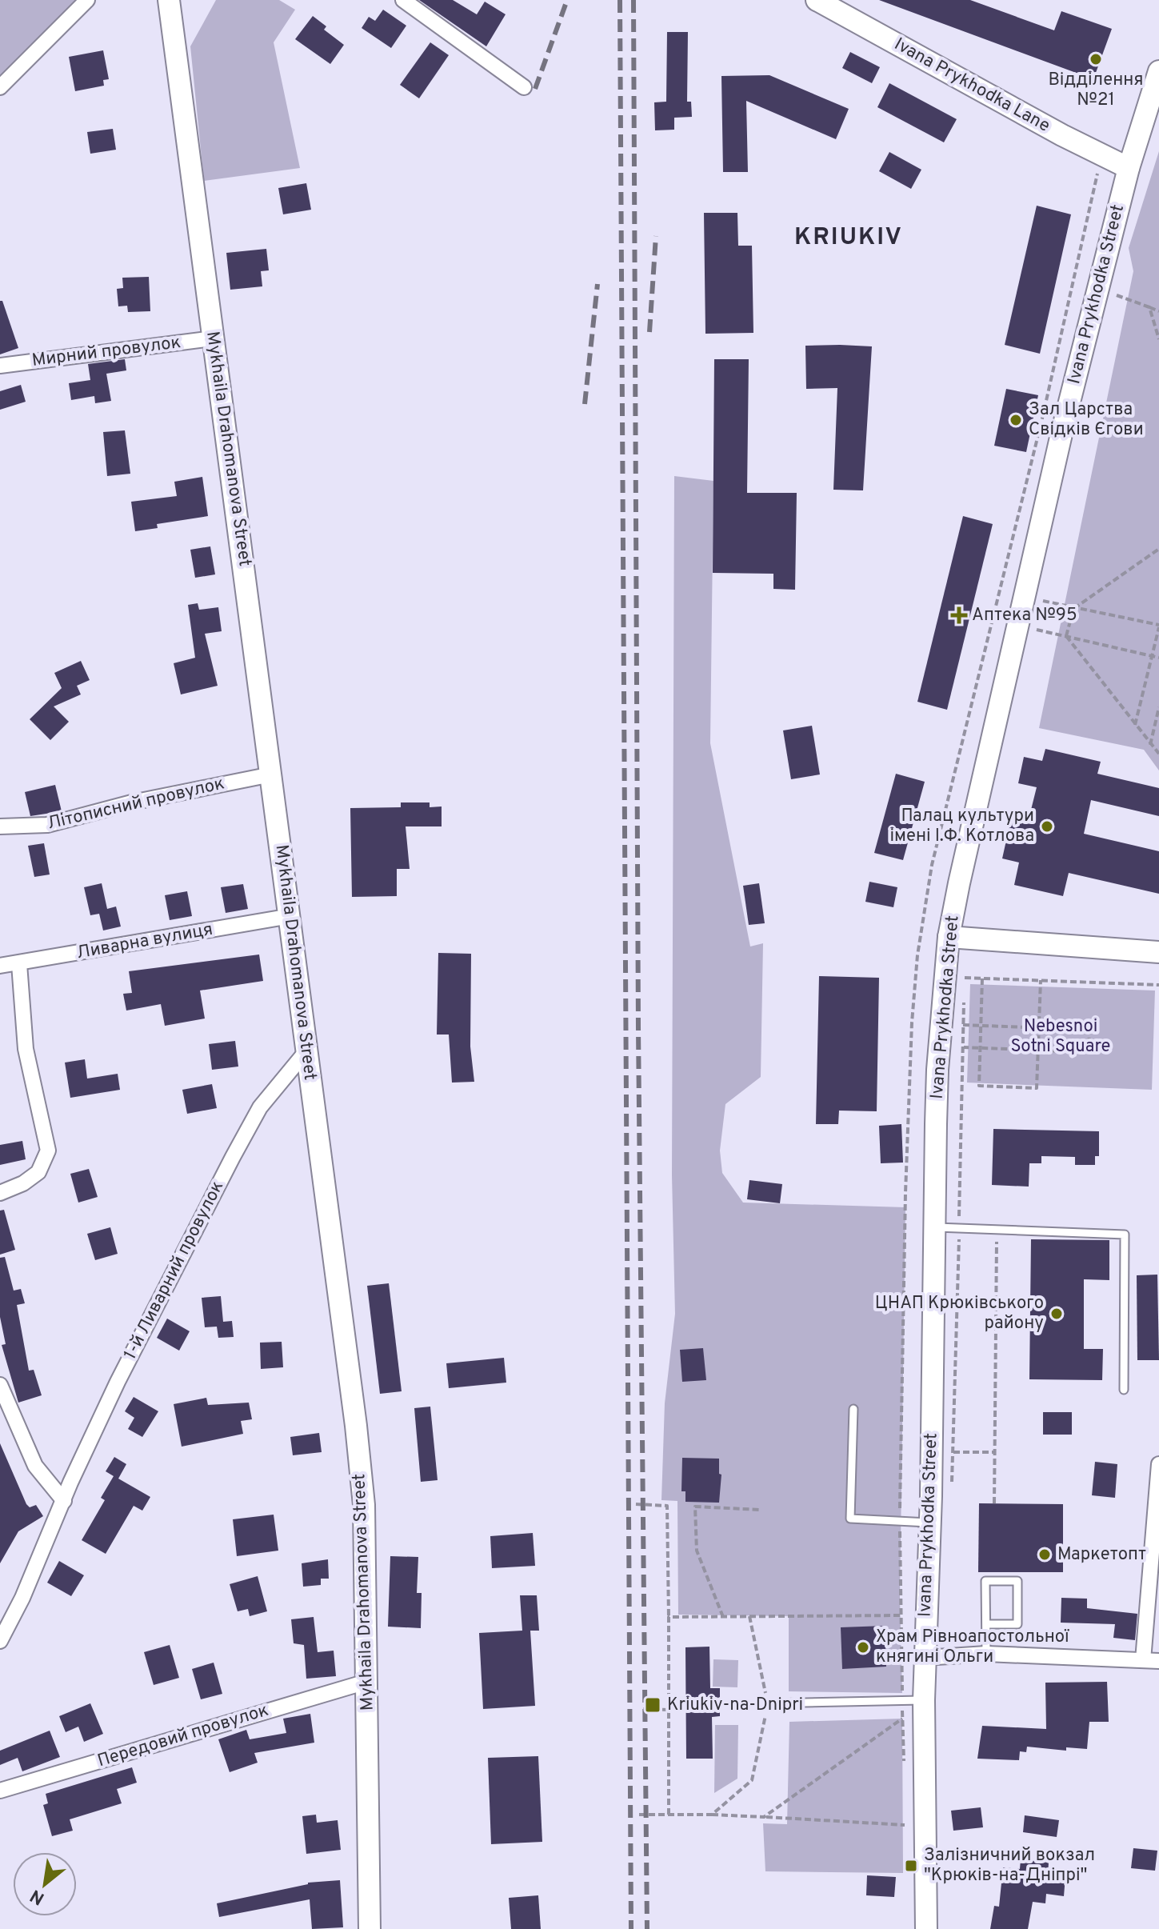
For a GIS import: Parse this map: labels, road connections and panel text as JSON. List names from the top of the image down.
{
  "streets": {
    "main road": ["Ivana Prykhodka Lane", "Ivana Prykhodka Street", "Mykhaila Drahomanova Street"],
    "street": [
      "Мирний провулок",
      "Літописний провулок",
      "Ливарна вулиця",
      "1-й Ливарний провулок",
      "Передовий провулок"
    ]
  },
  "crossings": [
    ["Ivana Prykhodka Lane", "Ivana Prykhodka Street"],
    ["Мирний провулок", "Mykhaila Drahomanova Street"],
    ["Mykhaila Drahomanova Street", "Літописний провулок"],
    ["Mykhaila Drahomanova Street", "Ливарна вулиця"],
    ["Mykhaila Drahomanova Street", "1-й Ливарний провулок"],
    ["Mykhaila Drahomanova Street", "Передовий провулок"]
  ],
  "districts": ["KRIUKIV"],
  "parks": ["Nebesnoi Sotni Square"],
  "places": {
    "other": [
      "Відділення №21",
      "Зал Царства Свідків Єгови",
      "Палац культури імені І.Ф. Котлова",
      "ЦНАП Крюківського району",
      "Маркетопт",
      "Храм Рівноапостольної княгині Ольги"
    ],
    "health": ["Аптека №95"],
    "transit": ["Kriukiv-na-Dnipri", "Залізничний вокзал \"Крюкiв-на-Днiпрi\""]
  },
  "north": "bottom left"
}
